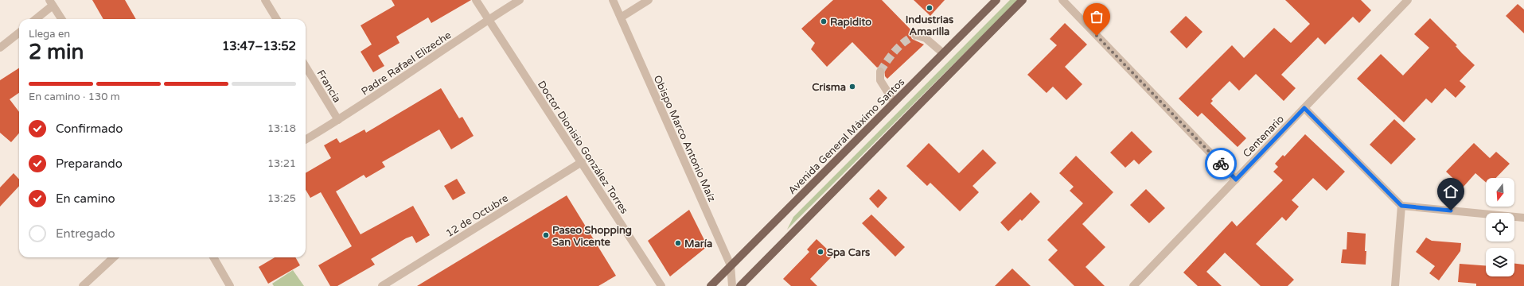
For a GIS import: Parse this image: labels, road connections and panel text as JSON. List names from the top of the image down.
{
  "streets": {
    "main road": ["Avenida General Máximo Santos"],
    "street": [
      "Padre Rafael Elizeche",
      "Francia",
      "Centenario",
      "Obispo Marco Antonio Maíz",
      "Doctor Dionisio González Torres",
      "12 de Octubre"
    ]
  },
  "crossings": [
    ["Padre Rafael Elizeche", "Francia"],
    ["Padre Rafael Elizeche", "Doctor Dionisio González Torres"],
    ["Avenida General Máximo Santos", "Obispo Marco Antonio Maíz"],
    ["Doctor Dionisio González Torres", "12 de Octubre"]
  ],
  "places": [
    "Industrias Amarilla",
    "Rapidito",
    "Crisma",
    "Paseo Shopping San Vicente",
    "María",
    "Spa Cars"
  ],
  "north": "bottom",
  "page": {
    "heading": ["2 min", "Llega en", "13:47–13:52"],
    "bar": "En camino · 130 m",
    "list": [
      ["Confirmado", "13:18"],
      ["Preparando", "13:21"],
      ["En camino", "13:25"],
      "Entregado"
    ]
  }
}
